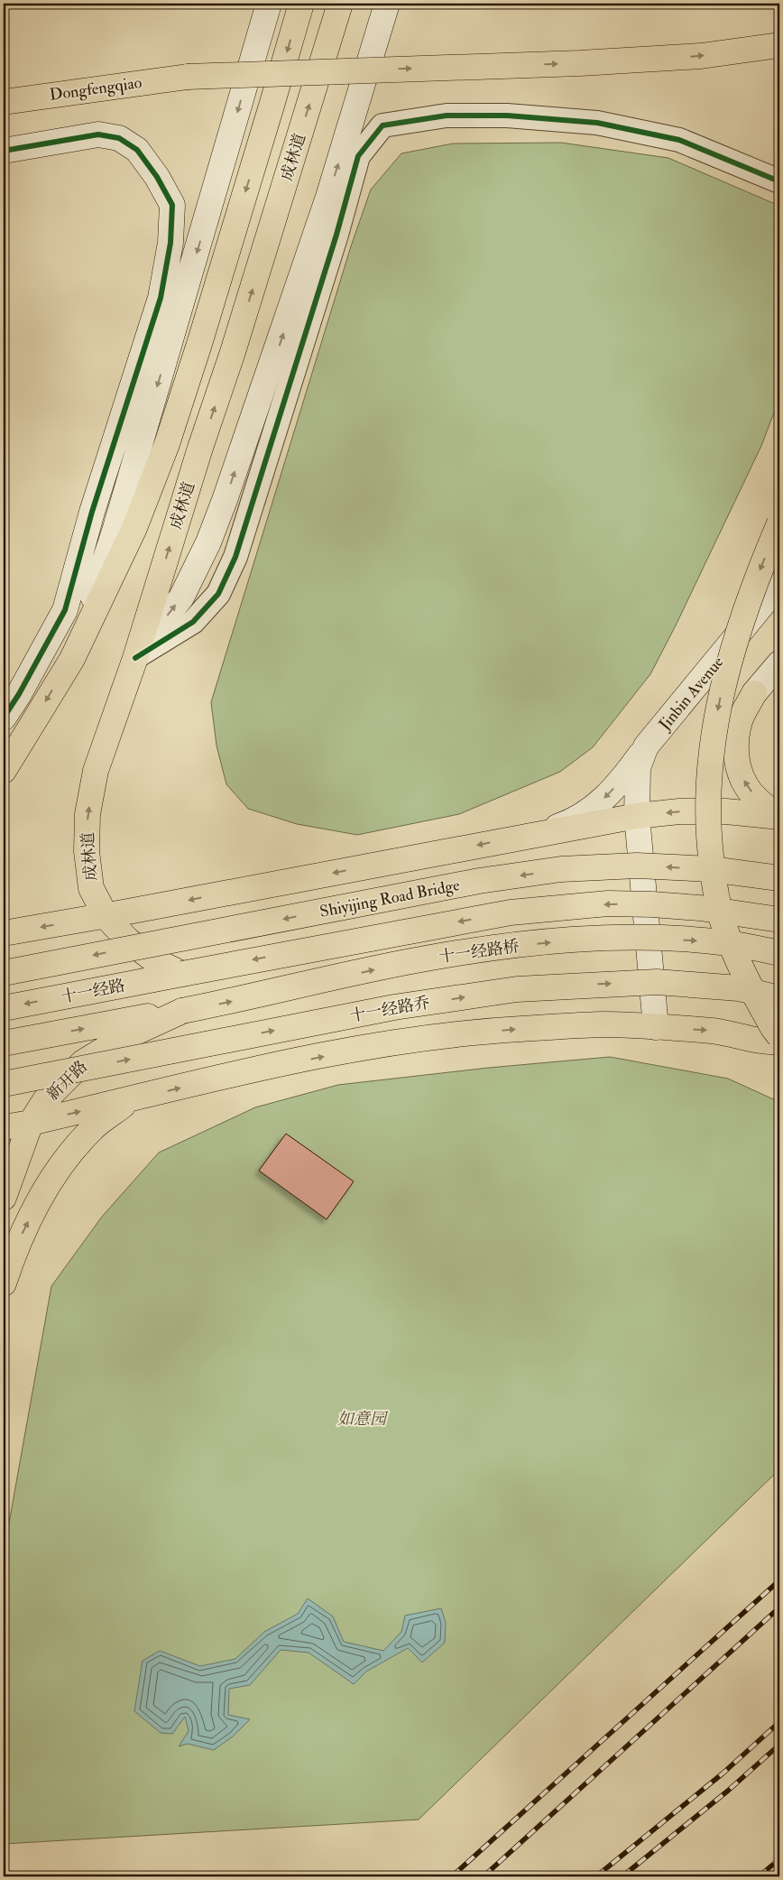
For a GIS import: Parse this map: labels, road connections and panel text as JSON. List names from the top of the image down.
{
  "streets": {
    "main road": [
      "Dongfengqiao",
      "成林道",
      "Jinbin Avenue",
      "Shiyijing Road Bridge",
      "十一经路桥",
      "十一经路",
      "十一经路乔",
      "新开路"
    ]
  },
  "crossings": [
    ["成林道", "十一经路桥"],
    ["成林道", "十一经路"],
    ["十一经路桥", "十一经路"],
    ["十一经路桥", "新开路"]
  ],
  "one_way": ["Dongfengqiao"],
  "parks": ["如意园"]
}
